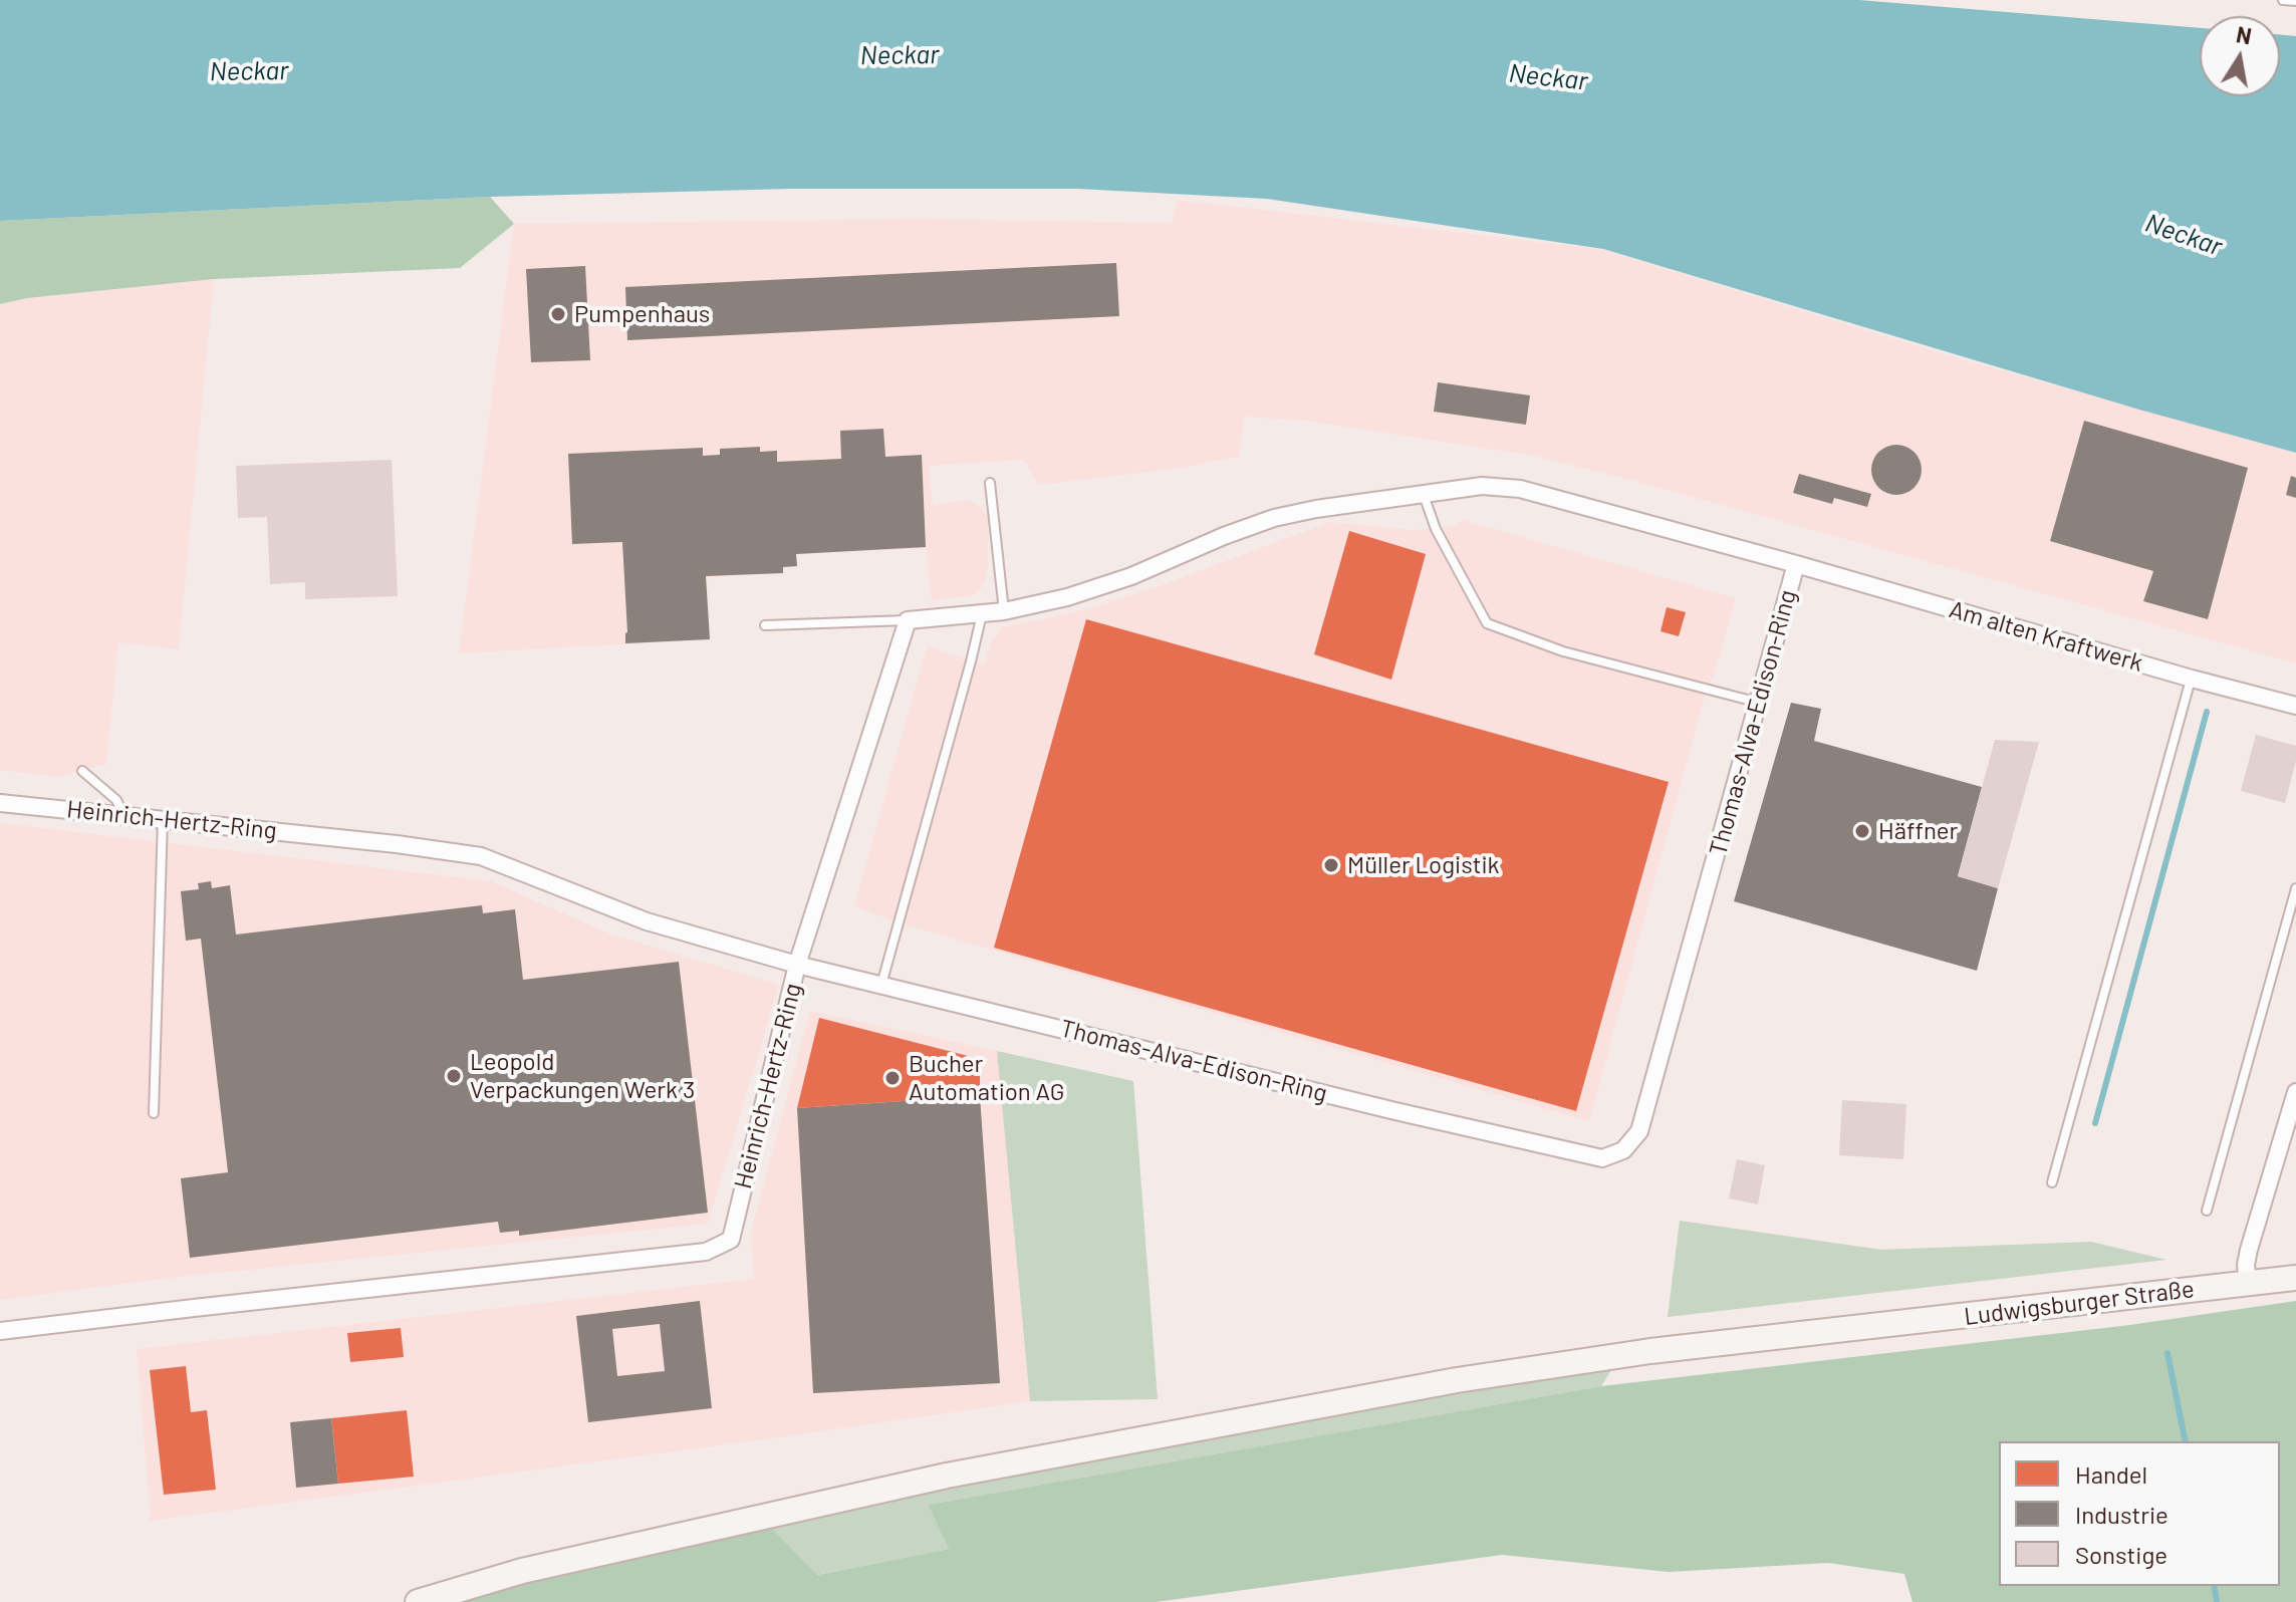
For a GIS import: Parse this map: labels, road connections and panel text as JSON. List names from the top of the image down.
{
  "streets": {
    "main road": ["Ludwigsburger Straße"],
    "street": ["Am alten Kraftwerk", "Thomas-Alva-Edison-Ring", "Heinrich-Hertz-Ring"]
  },
  "crossings": [
    ["Am alten Kraftwerk", "Thomas-Alva-Edison-Ring"],
    ["Thomas-Alva-Edison-Ring", "Heinrich-Hertz-Ring"]
  ],
  "water": ["Neckar"],
  "places": [
    "Pumpenhaus",
    "Häffner",
    "Müller Logistik",
    "Leopold Verpackungen Werk 3",
    "Bucher Automation AG"
  ],
  "legend": ["Handel", "Industrie", "Sonstige"],
  "north": "top"
}
